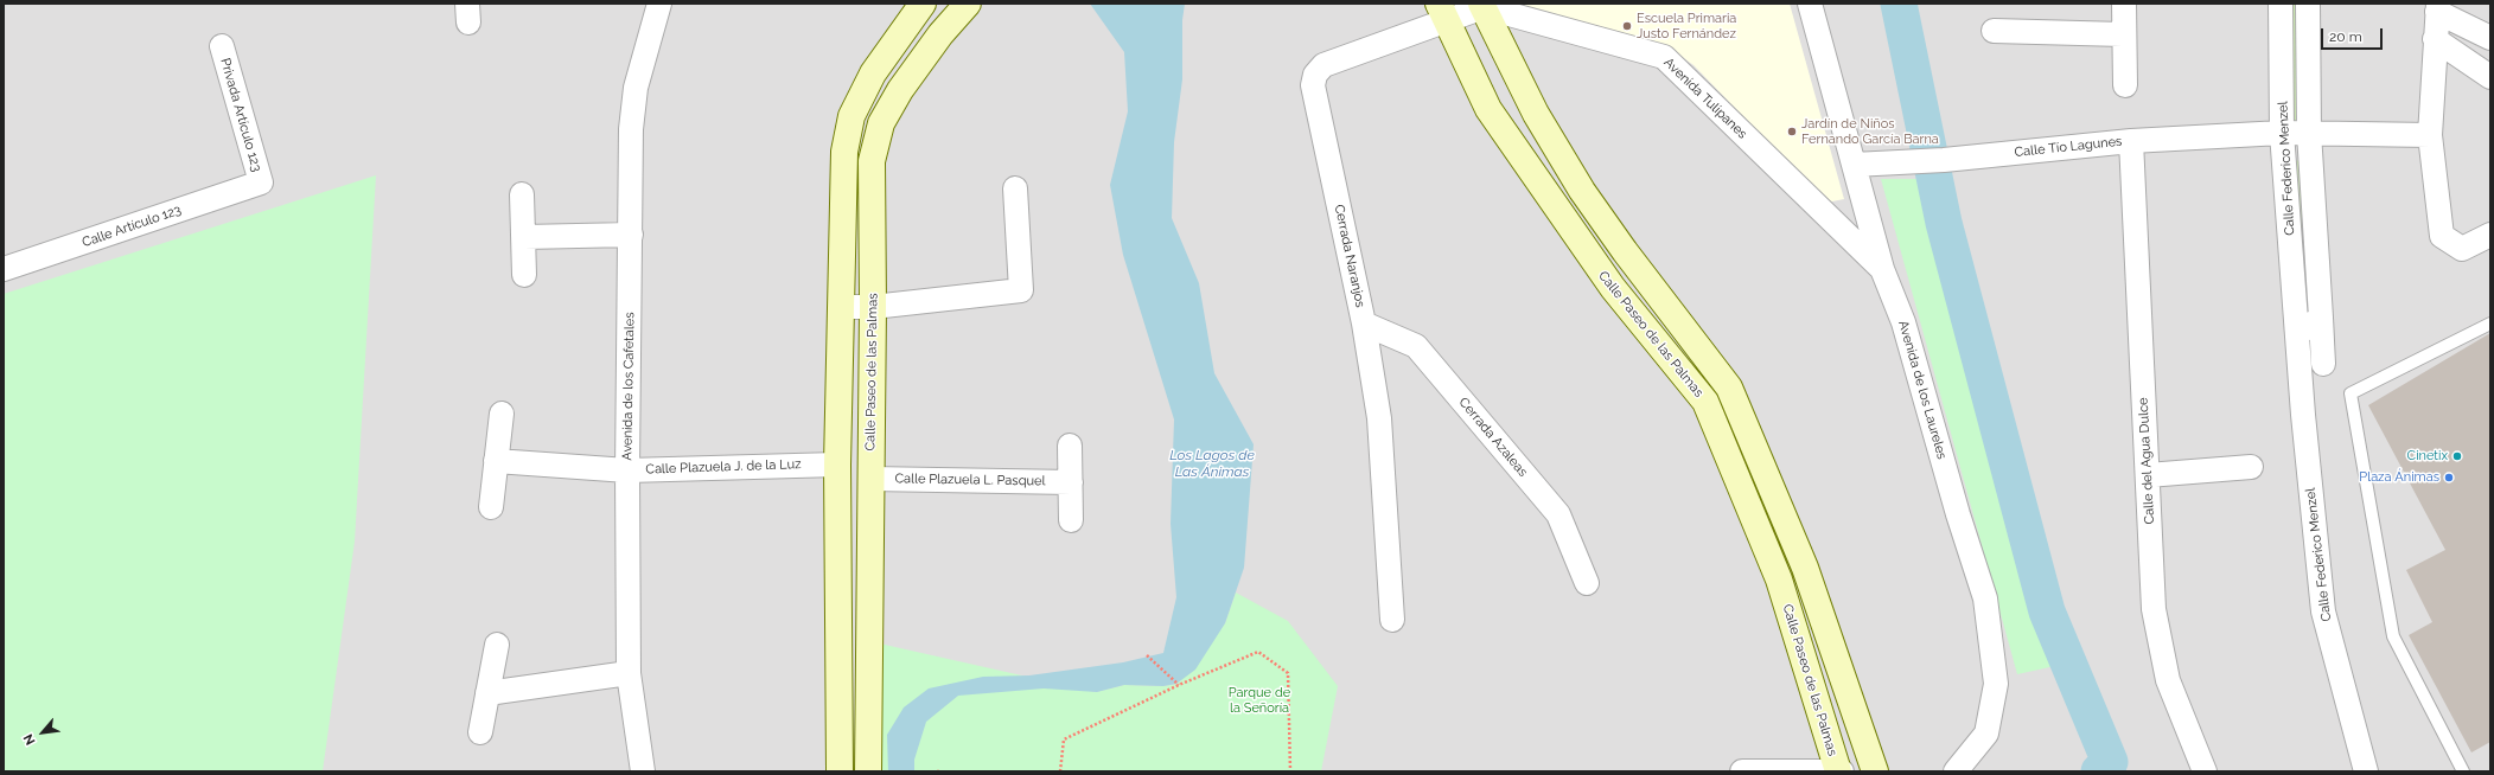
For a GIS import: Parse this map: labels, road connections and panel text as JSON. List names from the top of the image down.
{
  "streets": {
    "main road": ["Calle Paseo de las Palmas"],
    "street": [
      "Avenida Tulipanes",
      "Privada Artículo 123",
      "Calle Tío Lagunes",
      "Calle Federico Menzel",
      "Calle Artículo 123",
      "Cerrada Naranjos",
      "Avenida de los Cafetales",
      "Avenida de los Laureles",
      "Cerrada Azaleas",
      "Calle del Agua Dulce",
      "Calle Plazuela J. de la Luz",
      "Calle Plazuela L. Pasquel"
    ]
  },
  "crossings": [
    ["Avenida Tulipanes", "Cerrada Naranjos"],
    ["Avenida Tulipanes", "Avenida de los Laureles"],
    ["Privada Artículo 123", "Calle Artículo 123"],
    ["Calle Tío Lagunes", "Calle Federico Menzel"],
    ["Calle Tío Lagunes", "Avenida de los Laureles"],
    ["Calle Tío Lagunes", "Calle del Agua Dulce"],
    ["Cerrada Naranjos", "Calle Paseo de las Palmas"],
    ["Cerrada Naranjos", "Cerrada Azaleas"],
    ["Calle Paseo de las Palmas", "Calle Plazuela L. Pasquel"],
    ["Avenida de los Cafetales", "Calle Plazuela J. de la Luz"]
  ],
  "water": ["Los Lagos de Las Ánimas"],
  "parks": ["Parque de la Señoría"],
  "places": [
    "Escuela Primaria Justo Fernández",
    "Jardín de Niños Fernando García Barna",
    "Cinetix",
    "Plaza Ánimas"
  ],
  "scale_bar": "20 m",
  "north": "bottom left"
}
